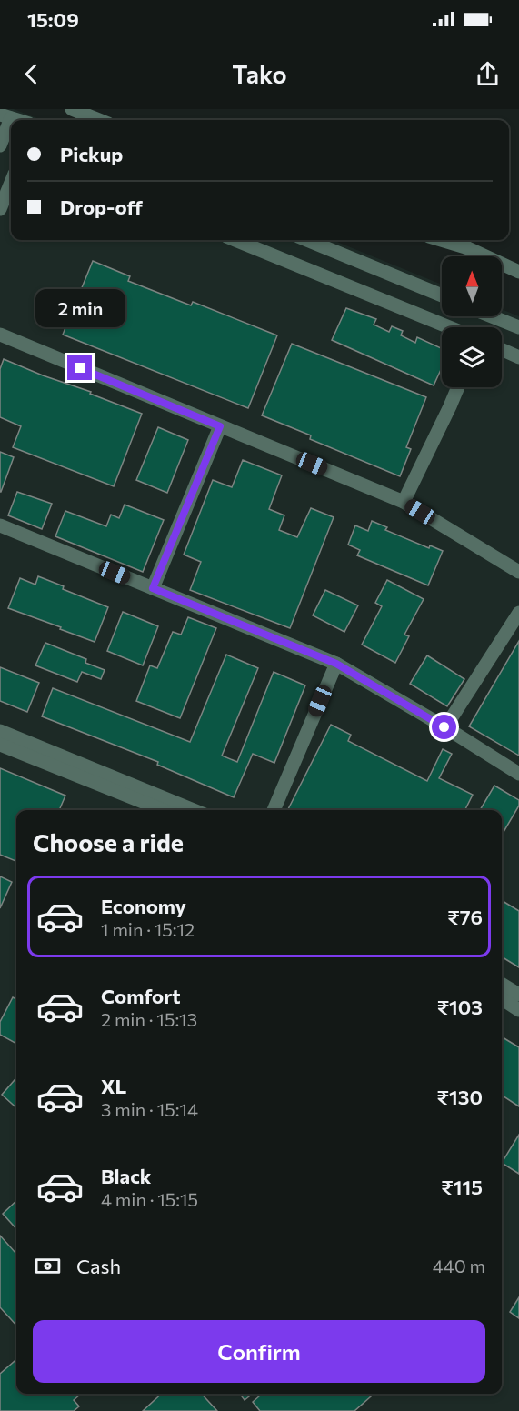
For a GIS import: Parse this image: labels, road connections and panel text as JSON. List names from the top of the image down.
{
  "north": "top",
  "page": {
    "status": "15:09",
    "header": "Tako",
    "banner": ["Pickup", "Drop-off"],
    "bubble": "2 min",
    "heading": "Choose a ride",
    "list": [
      {
        "name": "Economy",
        "note": "1 min · 15:12",
        "value": "₹76"
      },
      {
        "name": "Comfort",
        "note": "2 min · 15:13",
        "value": "₹103"
      },
      {
        "name": "XL",
        "note": "3 min · 15:14",
        "value": "₹130"
      },
      {
        "name": "Black",
        "note": "4 min · 15:15",
        "value": "₹115"
      }
    ],
    "pay": ["Cash", "440 m"],
    "buttons": "Confirm"
  }
}
